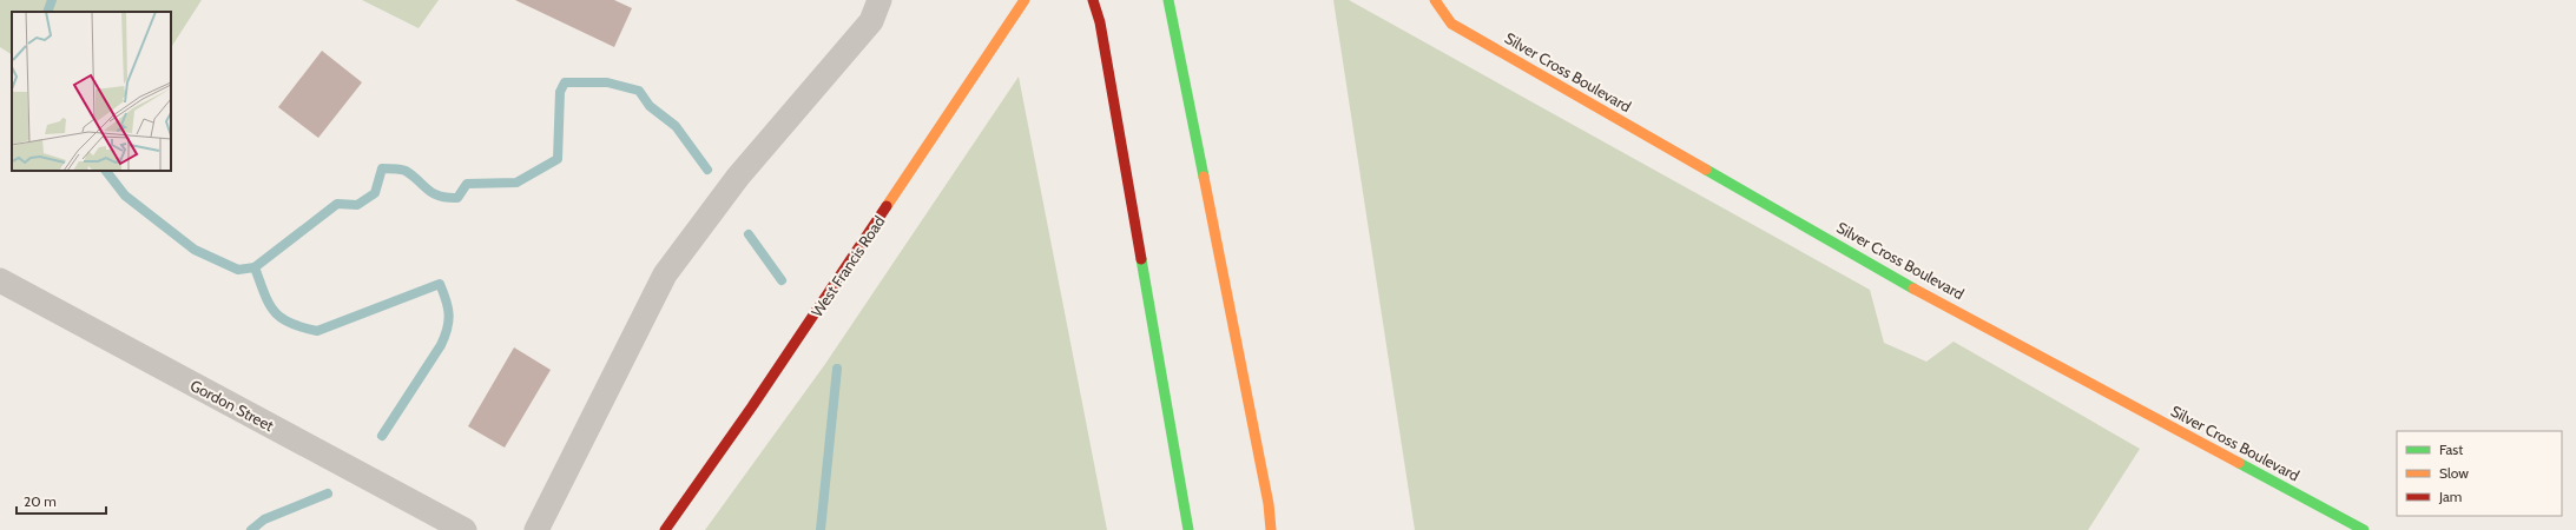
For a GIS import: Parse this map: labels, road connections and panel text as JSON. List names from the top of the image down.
{
  "streets": {
    "main road": ["Silver Cross Boulevard", "West Francis Road"],
    "street": ["Gordon Street"]
  },
  "legend": ["Fast", "Slow", "Jam"],
  "scale_bar": "20 m"
}
